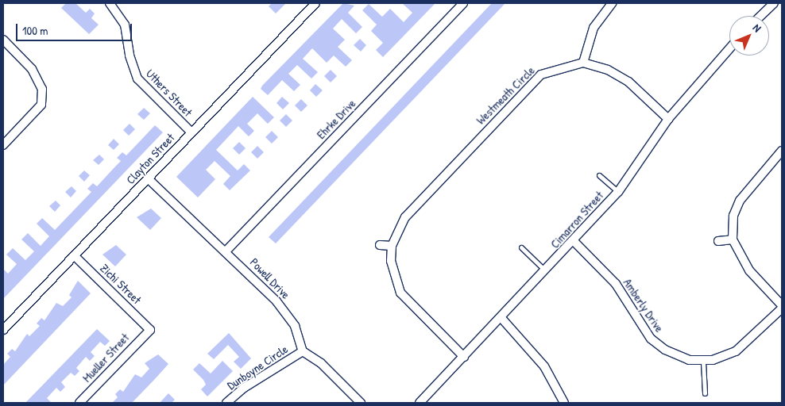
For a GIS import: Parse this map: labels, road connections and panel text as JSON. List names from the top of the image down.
{
  "streets": {
    "street": [
      "Uthers Street",
      "Westmeath Circle",
      "Ehrke Drive",
      "Clayton Street",
      "Cimarron Street",
      "Powell Drive",
      "Zichi Street",
      "Amberly Drive",
      "Mueller Street",
      "Dunboyne Circle"
    ]
  },
  "crossings": [
    ["Uthers Street", "Clayton Street"],
    ["Westmeath Circle", "Cimarron Street"],
    ["Ehrke Drive", "Powell Drive"],
    ["Clayton Street", "Powell Drive"],
    ["Clayton Street", "Zichi Street"],
    ["Cimarron Street", "Amberly Drive"],
    ["Powell Drive", "Dunboyne Circle"],
    ["Zichi Street", "Mueller Street"]
  ],
  "scale_bar": "100 m",
  "north": "top right"
}
